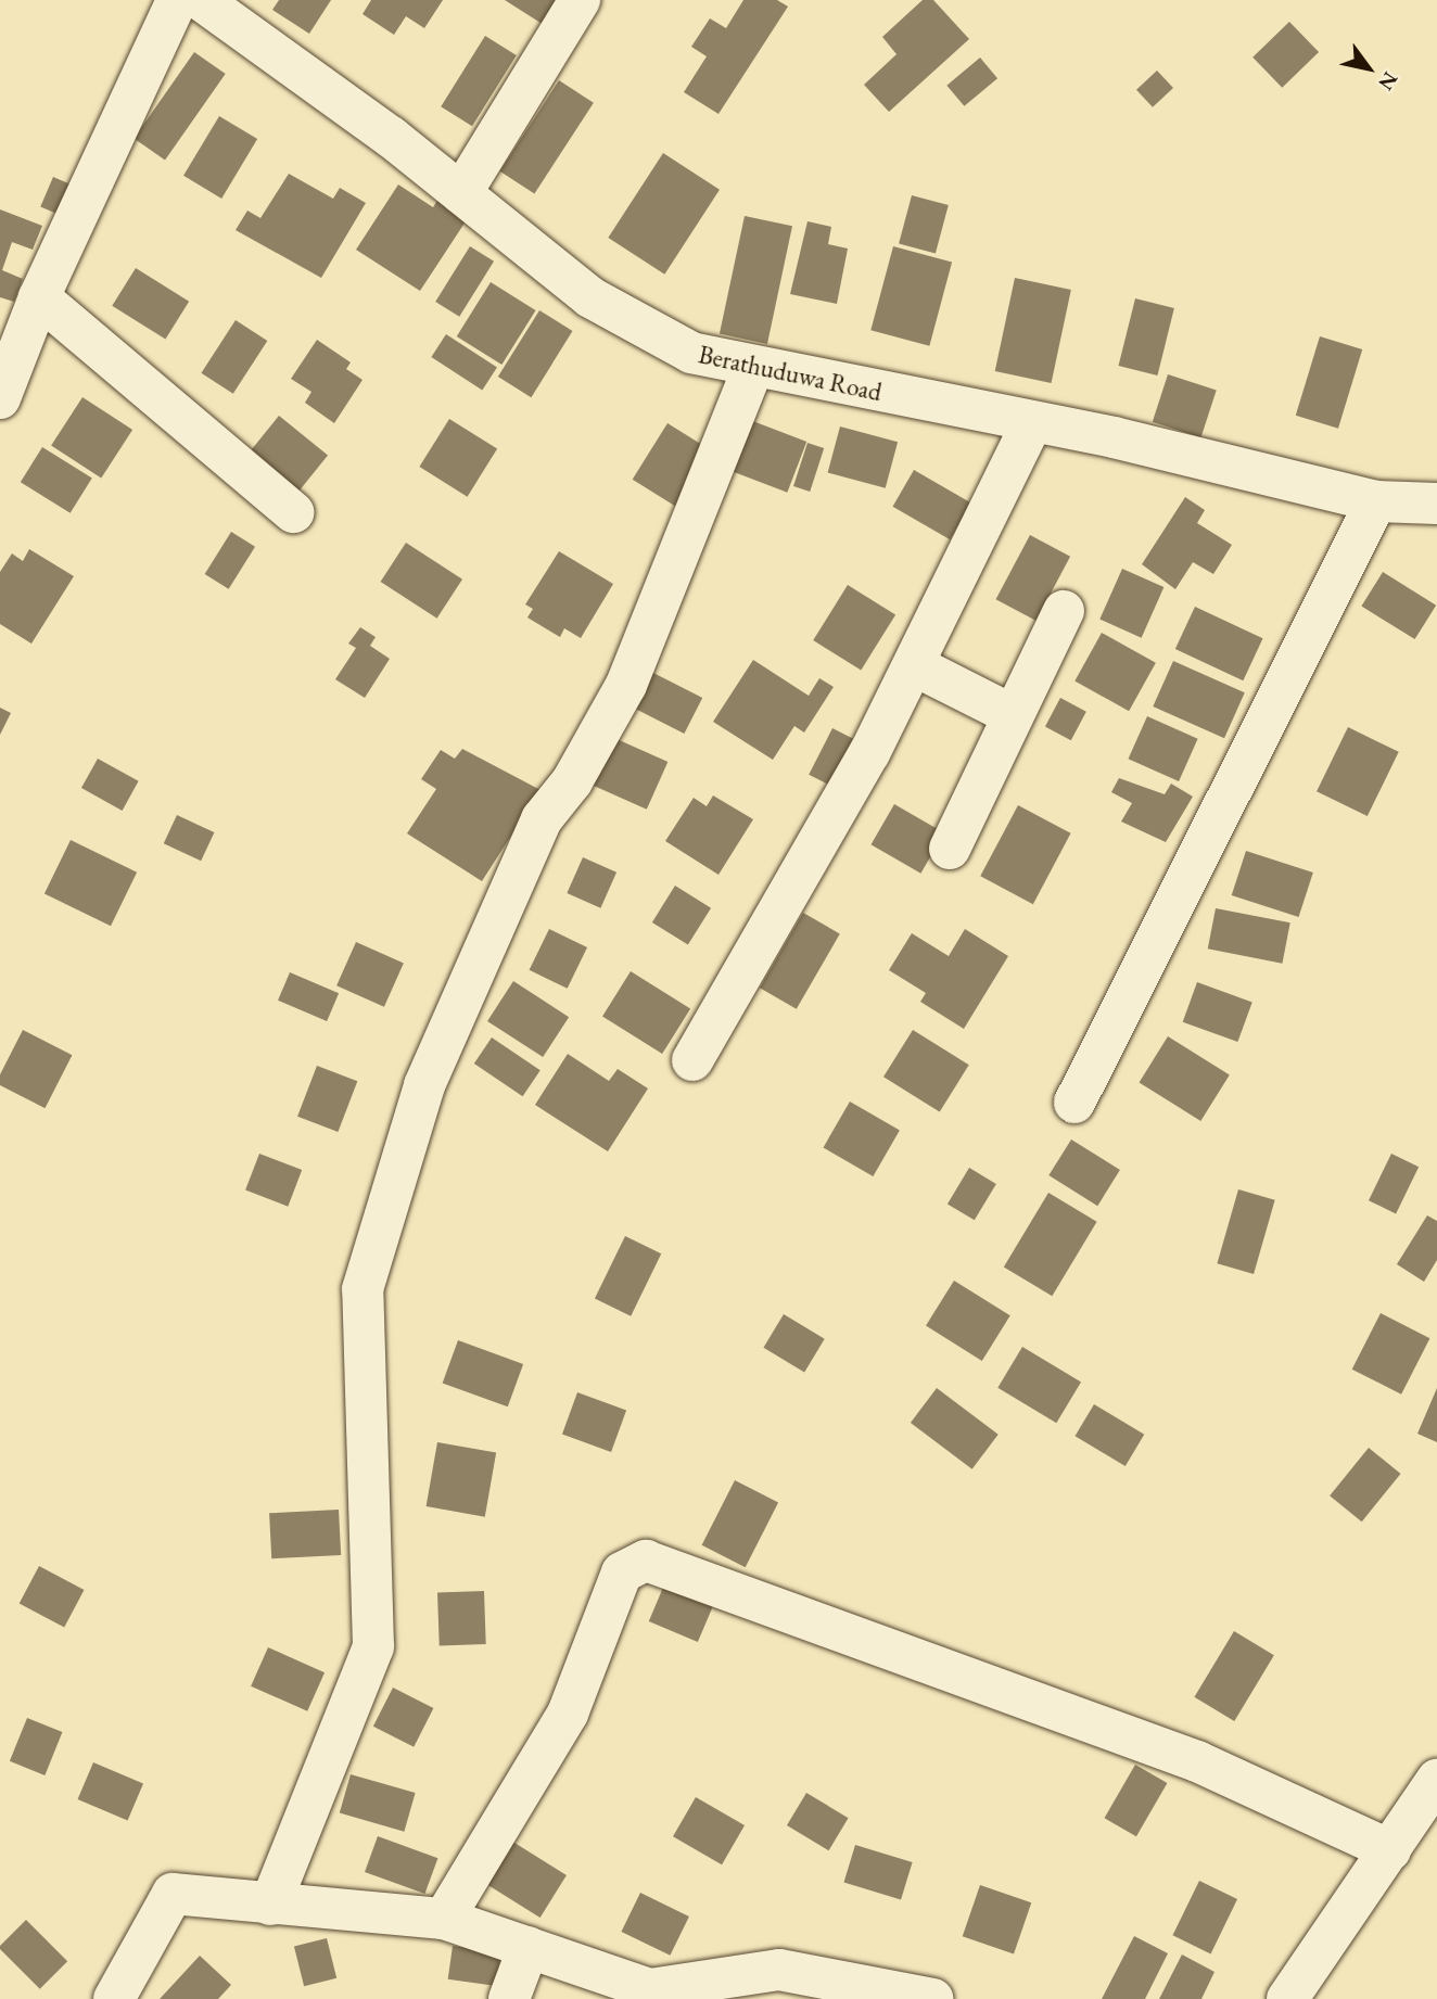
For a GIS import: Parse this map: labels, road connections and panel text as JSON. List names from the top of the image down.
{
  "streets": {
    "street": ["Berathuduwa Road"]
  },
  "north": "bottom right"
}
